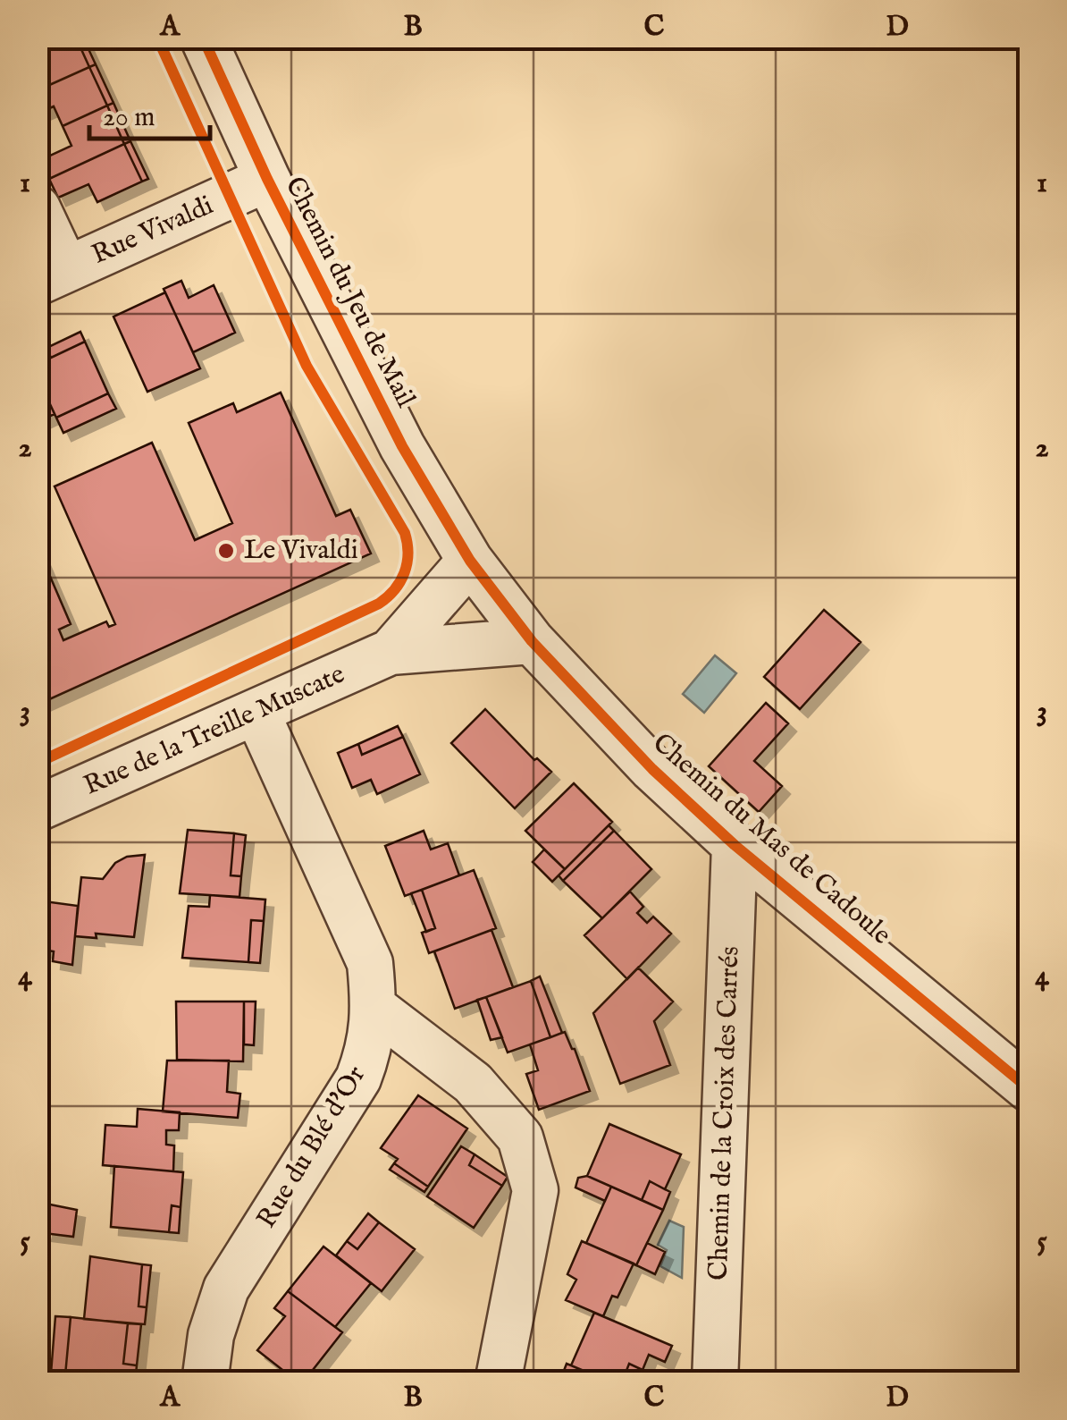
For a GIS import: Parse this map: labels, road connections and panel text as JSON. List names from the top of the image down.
{
  "streets": {
    "street": [
      "Rue Vivaldi",
      "Chemin du Jeu de Mail",
      "Rue de la Treille Muscate",
      "Chemin du Mas de Cadoule",
      "Chemin de la Croix des Carrés",
      "Rue du Blé d'Or"
    ]
  },
  "crossings": [
    ["Rue Vivaldi", "Chemin du Jeu de Mail"],
    ["Chemin du Jeu de Mail", "Rue de la Treille Muscate"],
    ["Chemin du Jeu de Mail", "Chemin du Mas de Cadoule"],
    ["Rue de la Treille Muscate", "Chemin du Mas de Cadoule"],
    ["Rue de la Treille Muscate", "Rue du Blé d'Or"],
    ["Chemin du Mas de Cadoule", "Chemin de la Croix des Carrés"]
  ],
  "places": ["Le Vivaldi"],
  "scale_bar": "20 m",
  "grid": {
    "columns": [
      "A",
      "B",
      "C",
      "D"
    ],
    "rows": [
      "1",
      "2",
      "3",
      "4",
      "5"
    ]
  }
}
